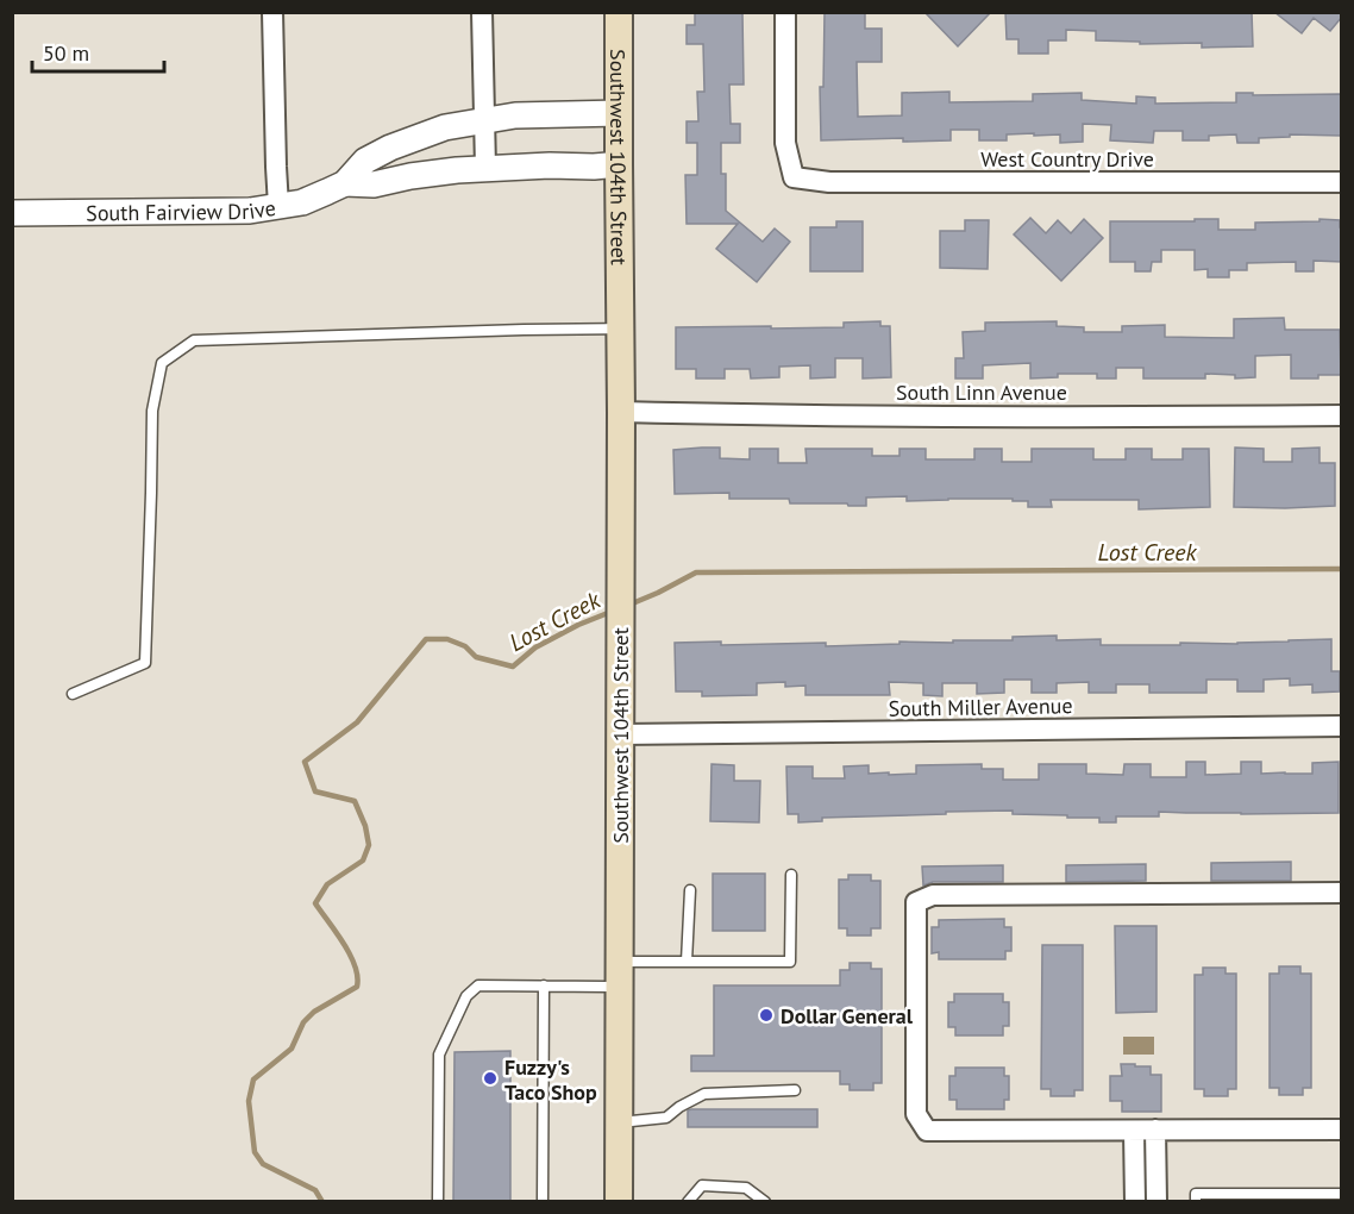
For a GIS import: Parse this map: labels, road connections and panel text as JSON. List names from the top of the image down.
{
  "streets": {
    "main road": ["Southwest 104th Street"],
    "street": [
      "West Country Drive",
      "South Fairview Drive",
      "South Linn Avenue",
      "South Miller Avenue"
    ]
  },
  "crossings": [
    ["Southwest 104th Street", "South Fairview Drive"],
    ["Southwest 104th Street", "South Linn Avenue"],
    ["Southwest 104th Street", "South Miller Avenue"]
  ],
  "water": ["Lost Creek"],
  "places": ["Dollar General", "Fuzzy's Taco Shop"],
  "scale_bar": "50 m"
}
